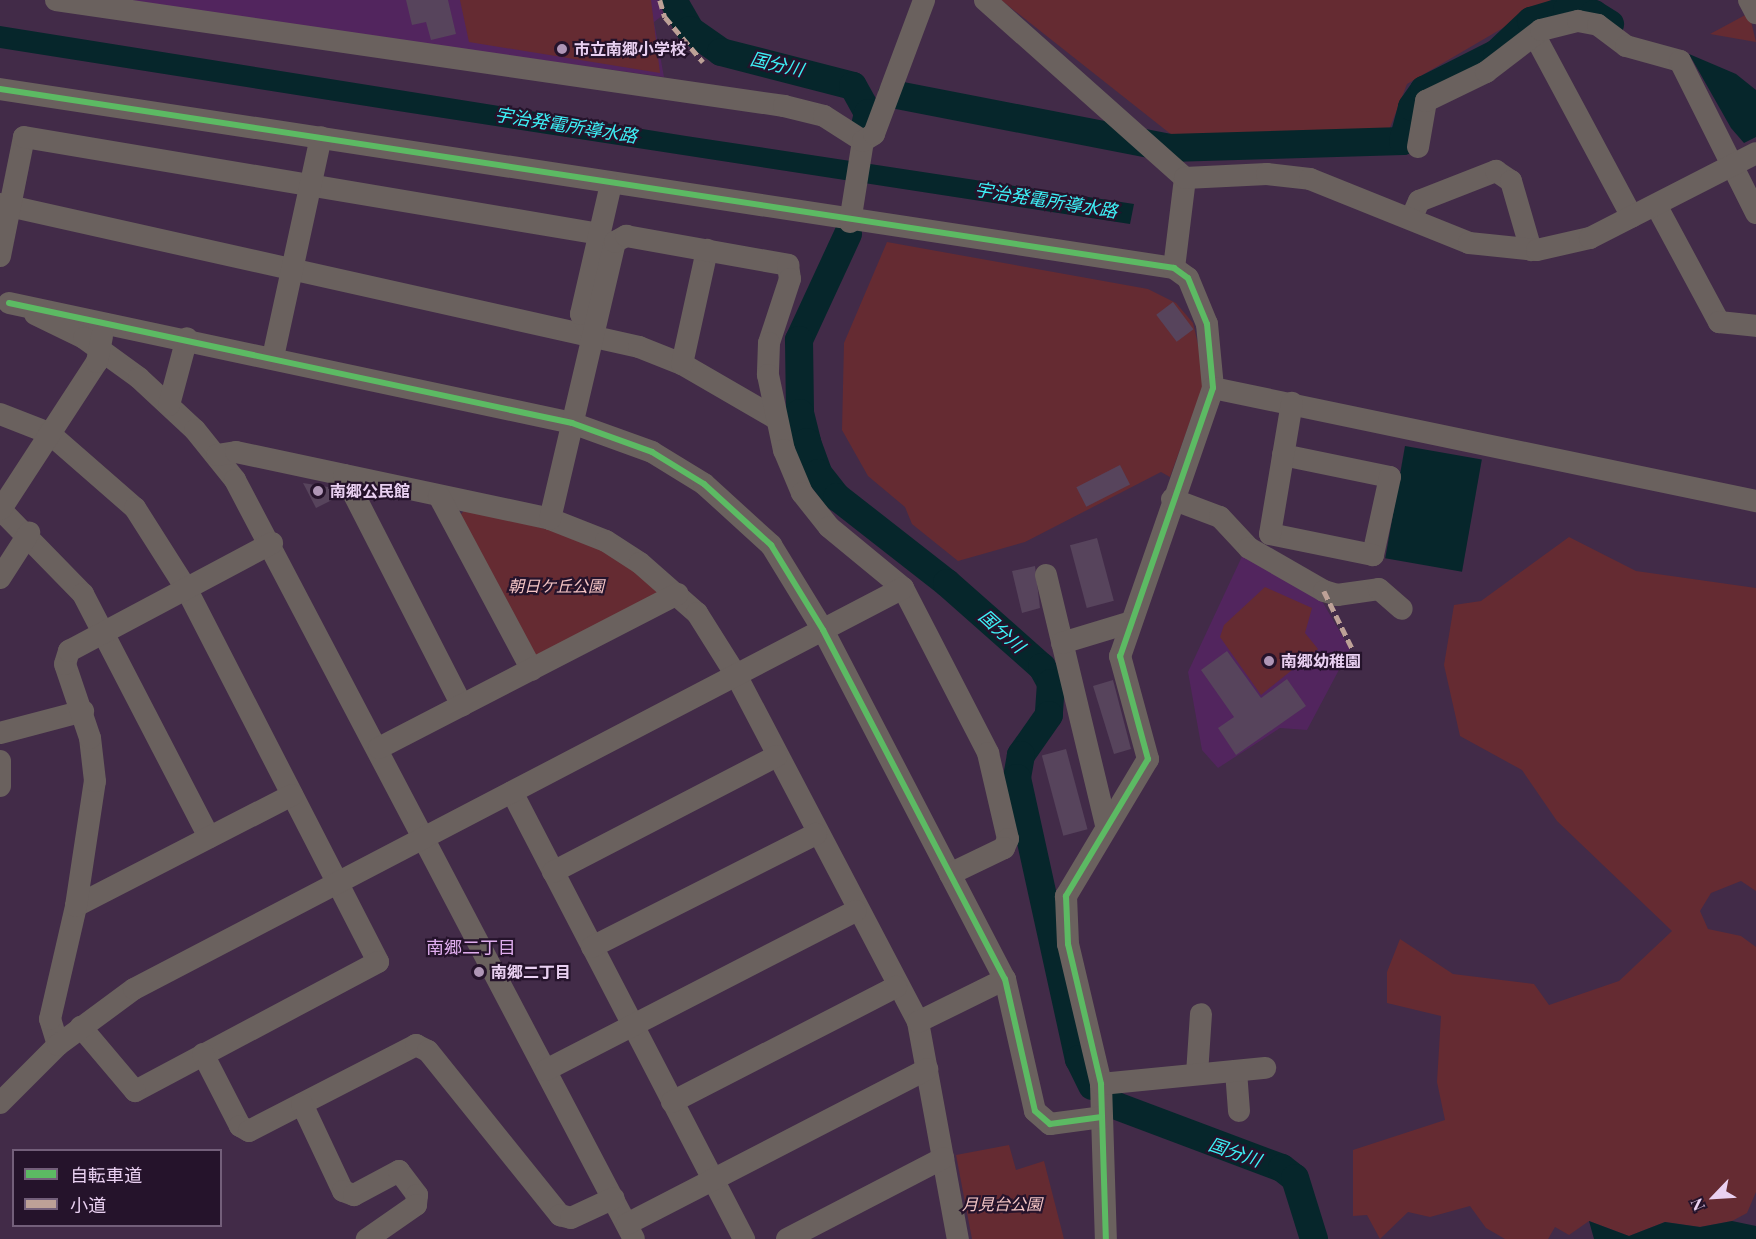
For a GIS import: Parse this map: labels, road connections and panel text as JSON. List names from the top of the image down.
{
  "districts": ["南郷二丁目"],
  "water": ["国分川", "宇治発電所導水路"],
  "parks": ["朝日ケ丘公園", "月見台公園"],
  "places": [
    "市立南郷小学校",
    "南郷公民館",
    "南郷幼稚園",
    "南郷二丁目"
  ],
  "legend": ["自転車道", "小道"],
  "north": "bottom left"
}
